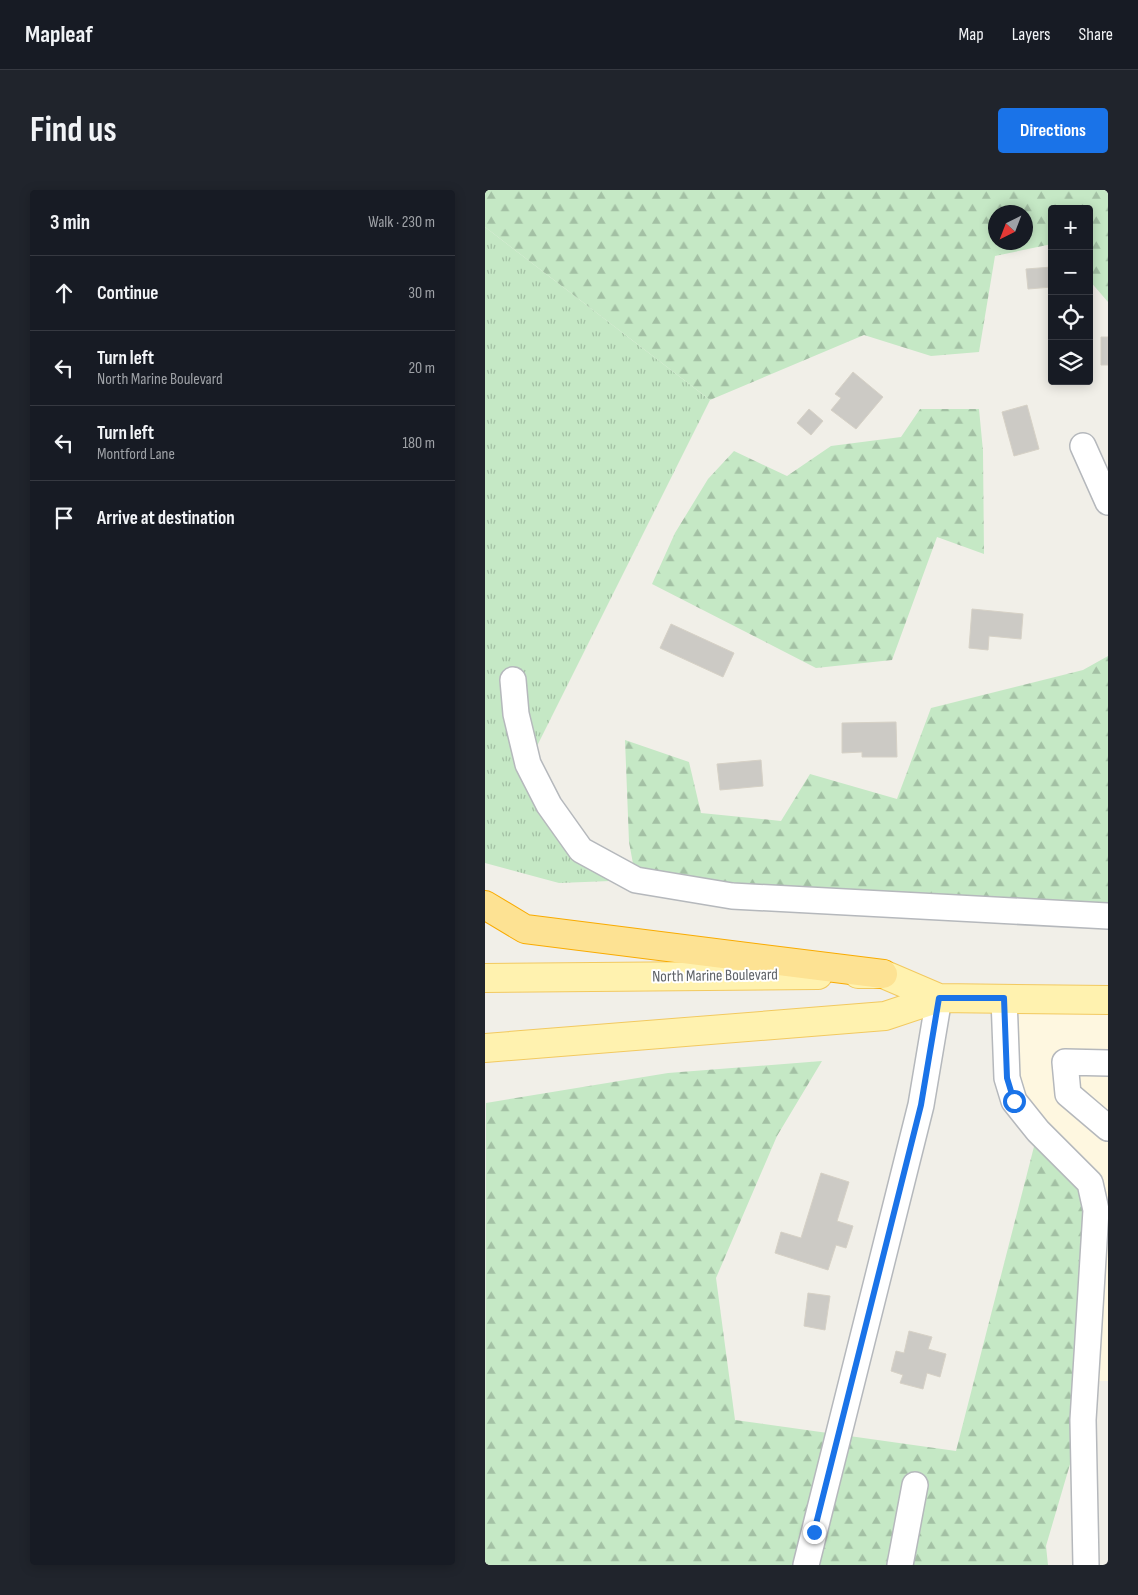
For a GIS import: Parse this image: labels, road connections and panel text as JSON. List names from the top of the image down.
{
  "streets": {
    "main road": ["North Marine Boulevard"]
  },
  "north": "bottom left",
  "page": {
    "header": "Mapleaf",
    "nav": ["Map", "Layers", "Share"],
    "buttons": "Directions",
    "title": "Find us",
    "heading": ["3 min", "Walk · 230 m"],
    "map_buttons": ["+", "−"],
    "list": [
      ["Continue", "30 m"],
      ["Turn left", "North Marine Boulevard", "20 m"],
      ["Turn left", "Montford Lane", "180 m"],
      "Arrive at destination"
    ]
  }
}
